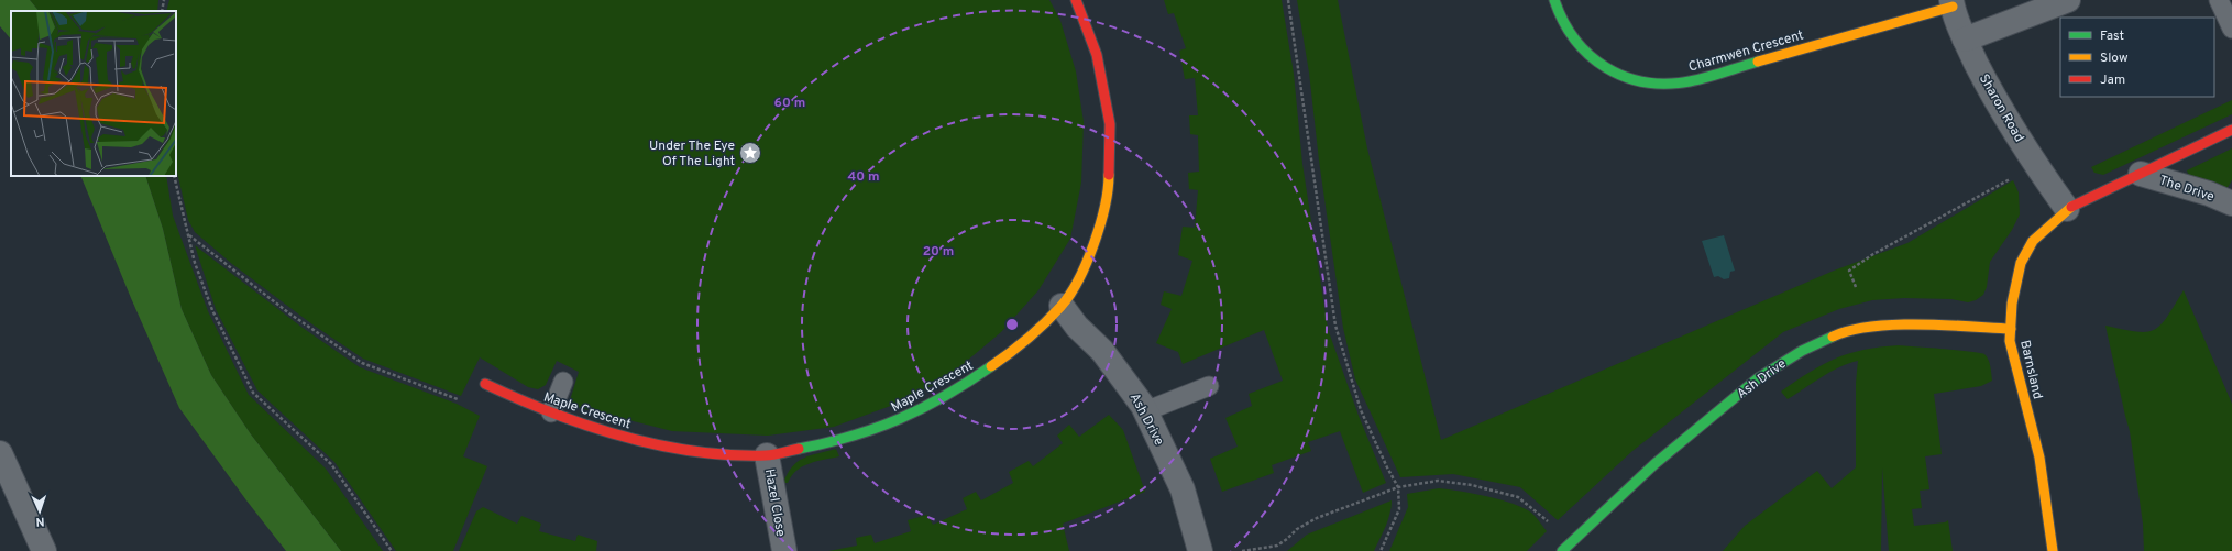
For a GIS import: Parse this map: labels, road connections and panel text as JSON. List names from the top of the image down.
{
  "streets": {
    "street": [
      "Charmwen Crescent",
      "Sharon Road",
      "The Drive",
      "Barnsland",
      "Ash Drive",
      "Maple Crescent",
      "Hazel Close"
    ]
  },
  "crossings": [
    ["Charmwen Crescent", "Sharon Road"],
    ["Sharon Road", "Barnsland"],
    ["The Drive", "Barnsland"],
    ["Barnsland", "Ash Drive"],
    ["Ash Drive", "Maple Crescent"],
    ["Maple Crescent", "Hazel Close"]
  ],
  "places": {
    "place": ["Under The Eye Of The Light"]
  },
  "legend": ["Fast", "Slow", "Jam"],
  "north": "bottom",
  "rings": ["60 m", "40 m", "20 m"]
}
